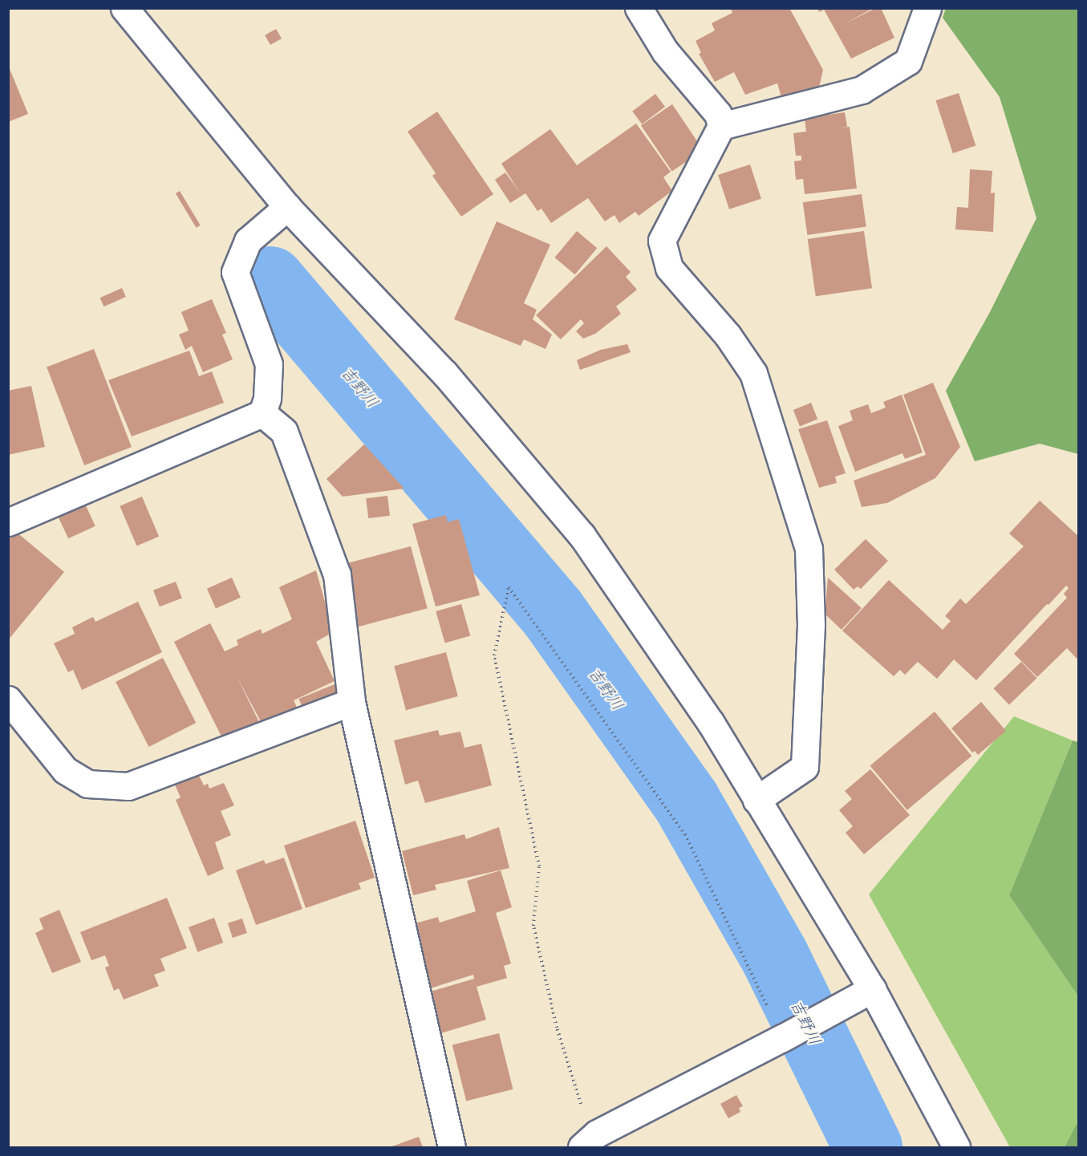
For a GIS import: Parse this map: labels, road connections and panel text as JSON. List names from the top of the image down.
{
  "water": ["吉野川"]
}
